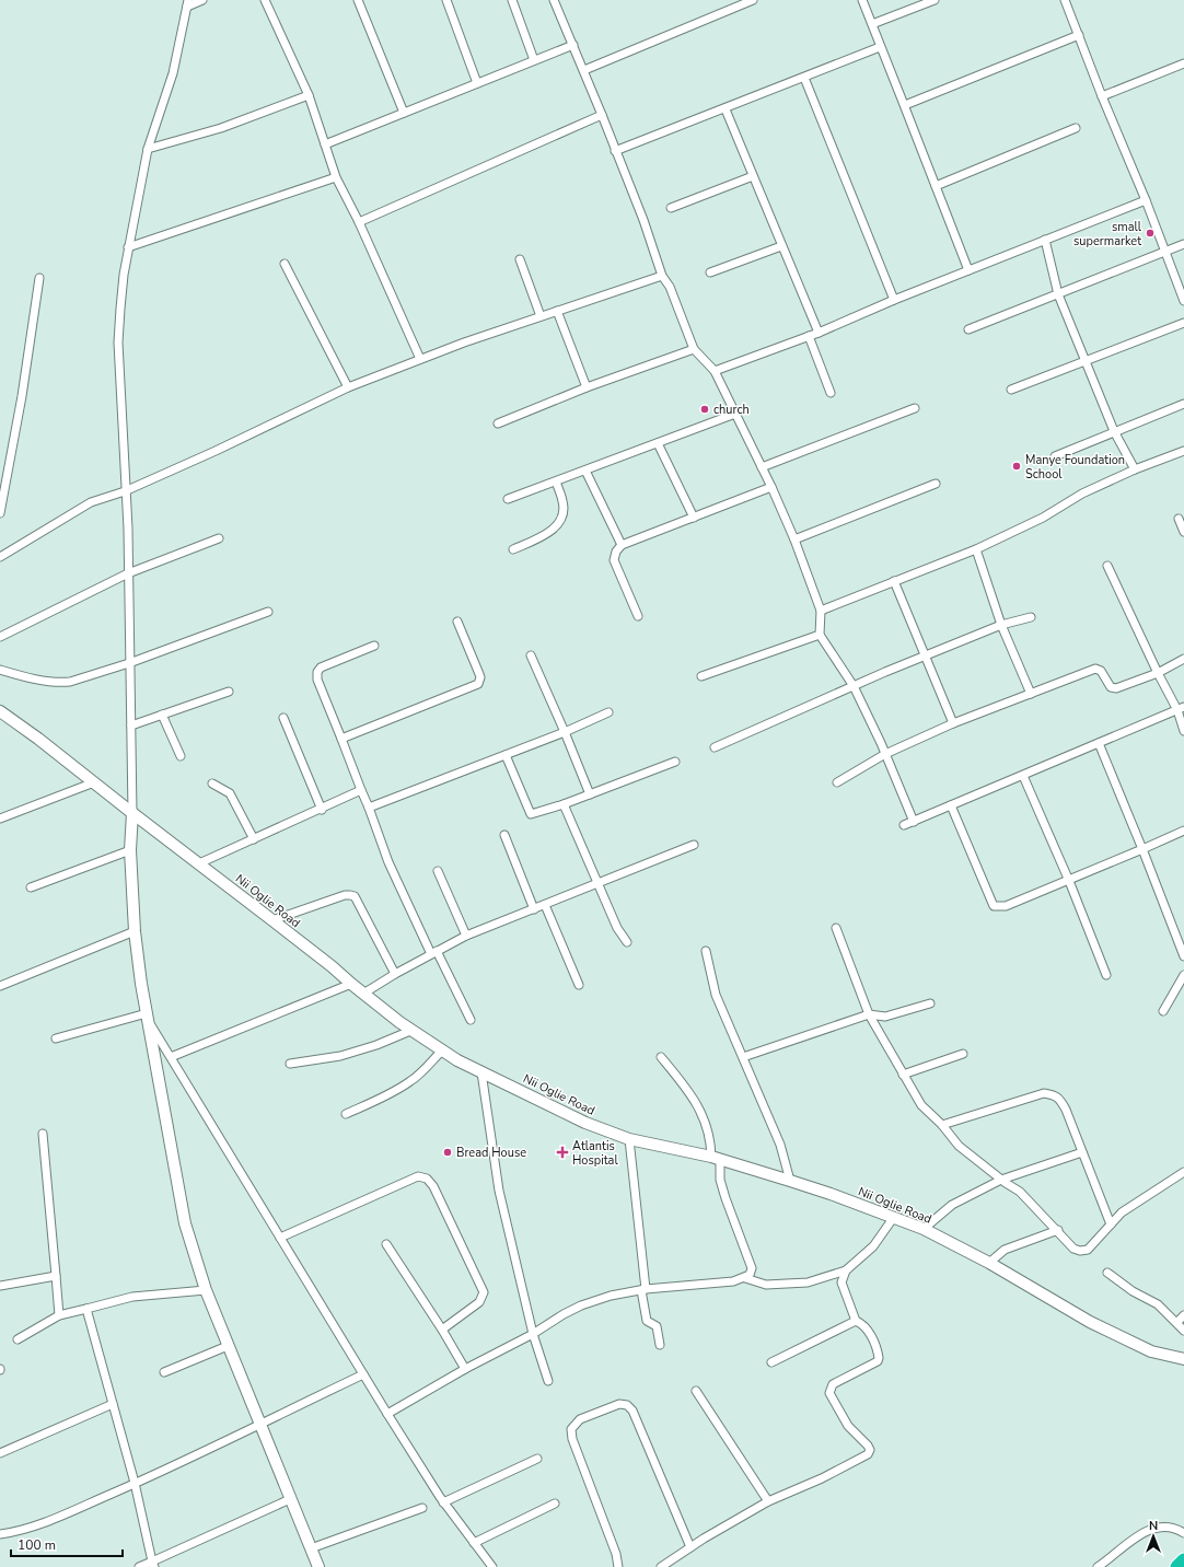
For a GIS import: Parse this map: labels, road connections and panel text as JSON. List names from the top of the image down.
{
  "streets": {
    "street": ["Nii Oglie Road"]
  },
  "places": {
    "other": [
      "small supermarket",
      "church",
      "Manye Foundation School",
      "Bread House"
    ],
    "health": ["Atlantis Hospital"]
  },
  "scale_bar": "100 m",
  "north": "top"
}
